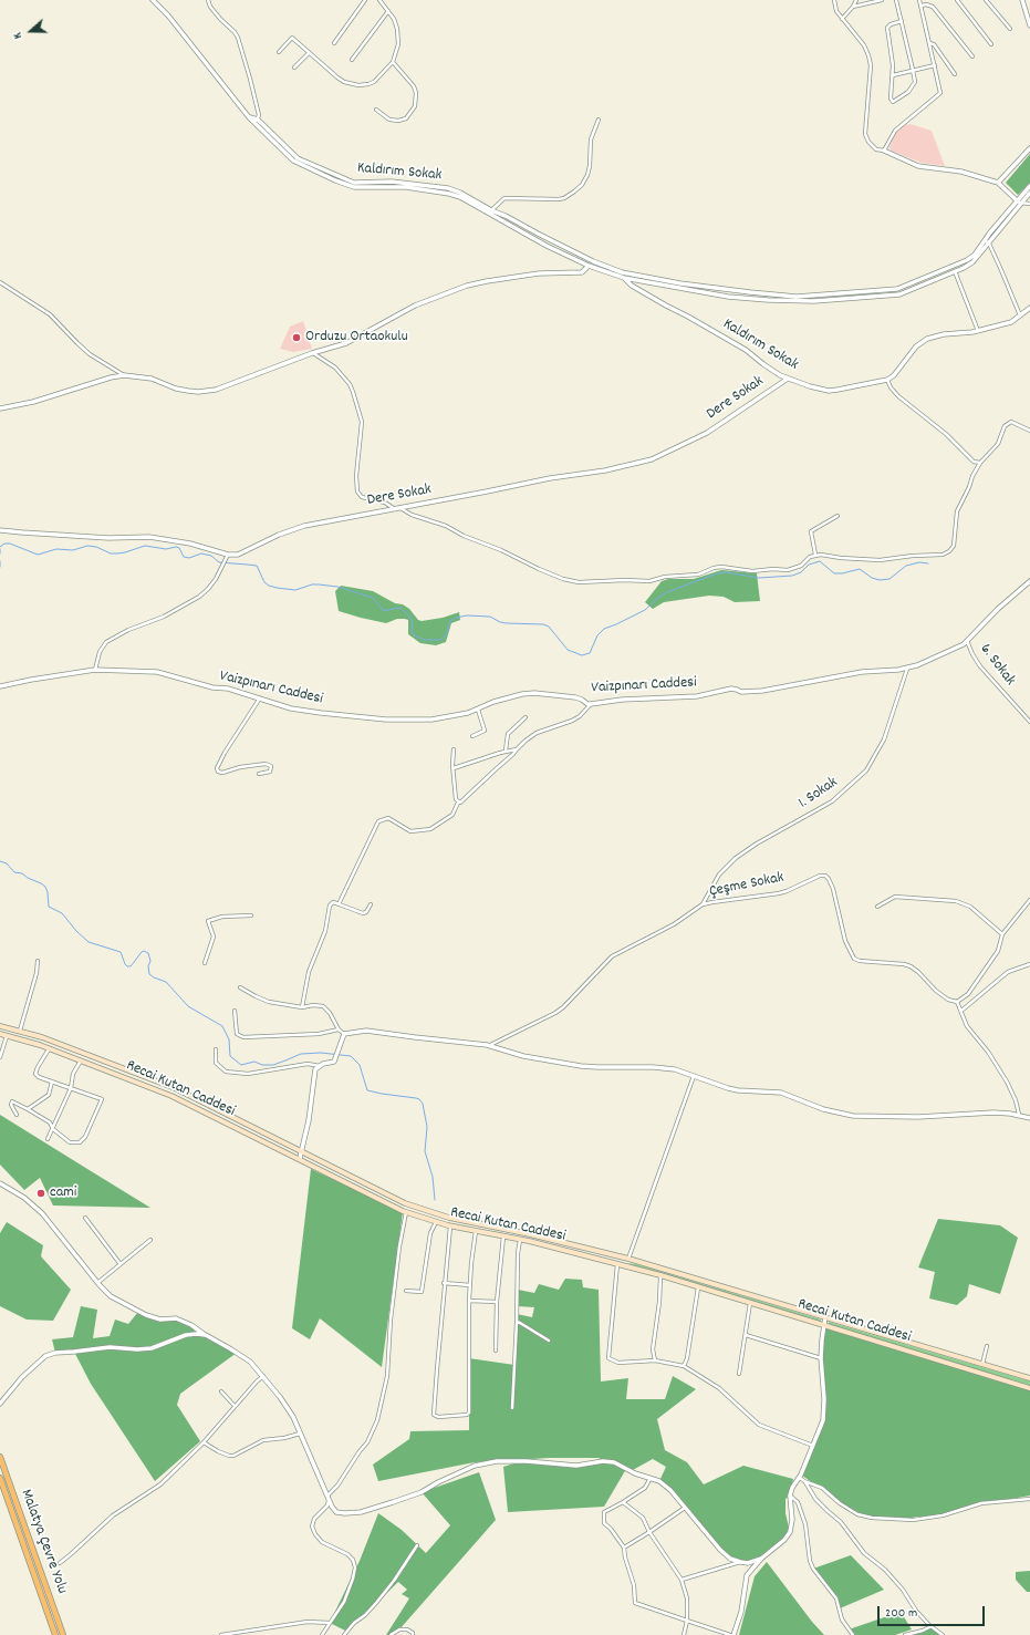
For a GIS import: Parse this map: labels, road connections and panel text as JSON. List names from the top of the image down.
{
  "streets": {
    "highway": ["Malatya Çevre Yolu"],
    "main road": ["Recai Kutan Caddesi"],
    "street": [
      "Kaldırım Sokak",
      "Dere Sokak",
      "6. Sokak",
      "Vaizpınarı Caddesi",
      "1. Sokak",
      "Çeşme Sokak"
    ]
  },
  "crossings": [
    ["Kaldırım Sokak", "Dere Sokak"],
    ["6. Sokak", "Vaizpınarı Caddesi"],
    ["Vaizpınarı Caddesi", "1. Sokak"],
    ["1. Sokak", "Çeşme Sokak"]
  ],
  "places": ["Orduzu Ortaokulu", "cami"],
  "scale_bar": "200 m",
  "north": "left"
}
